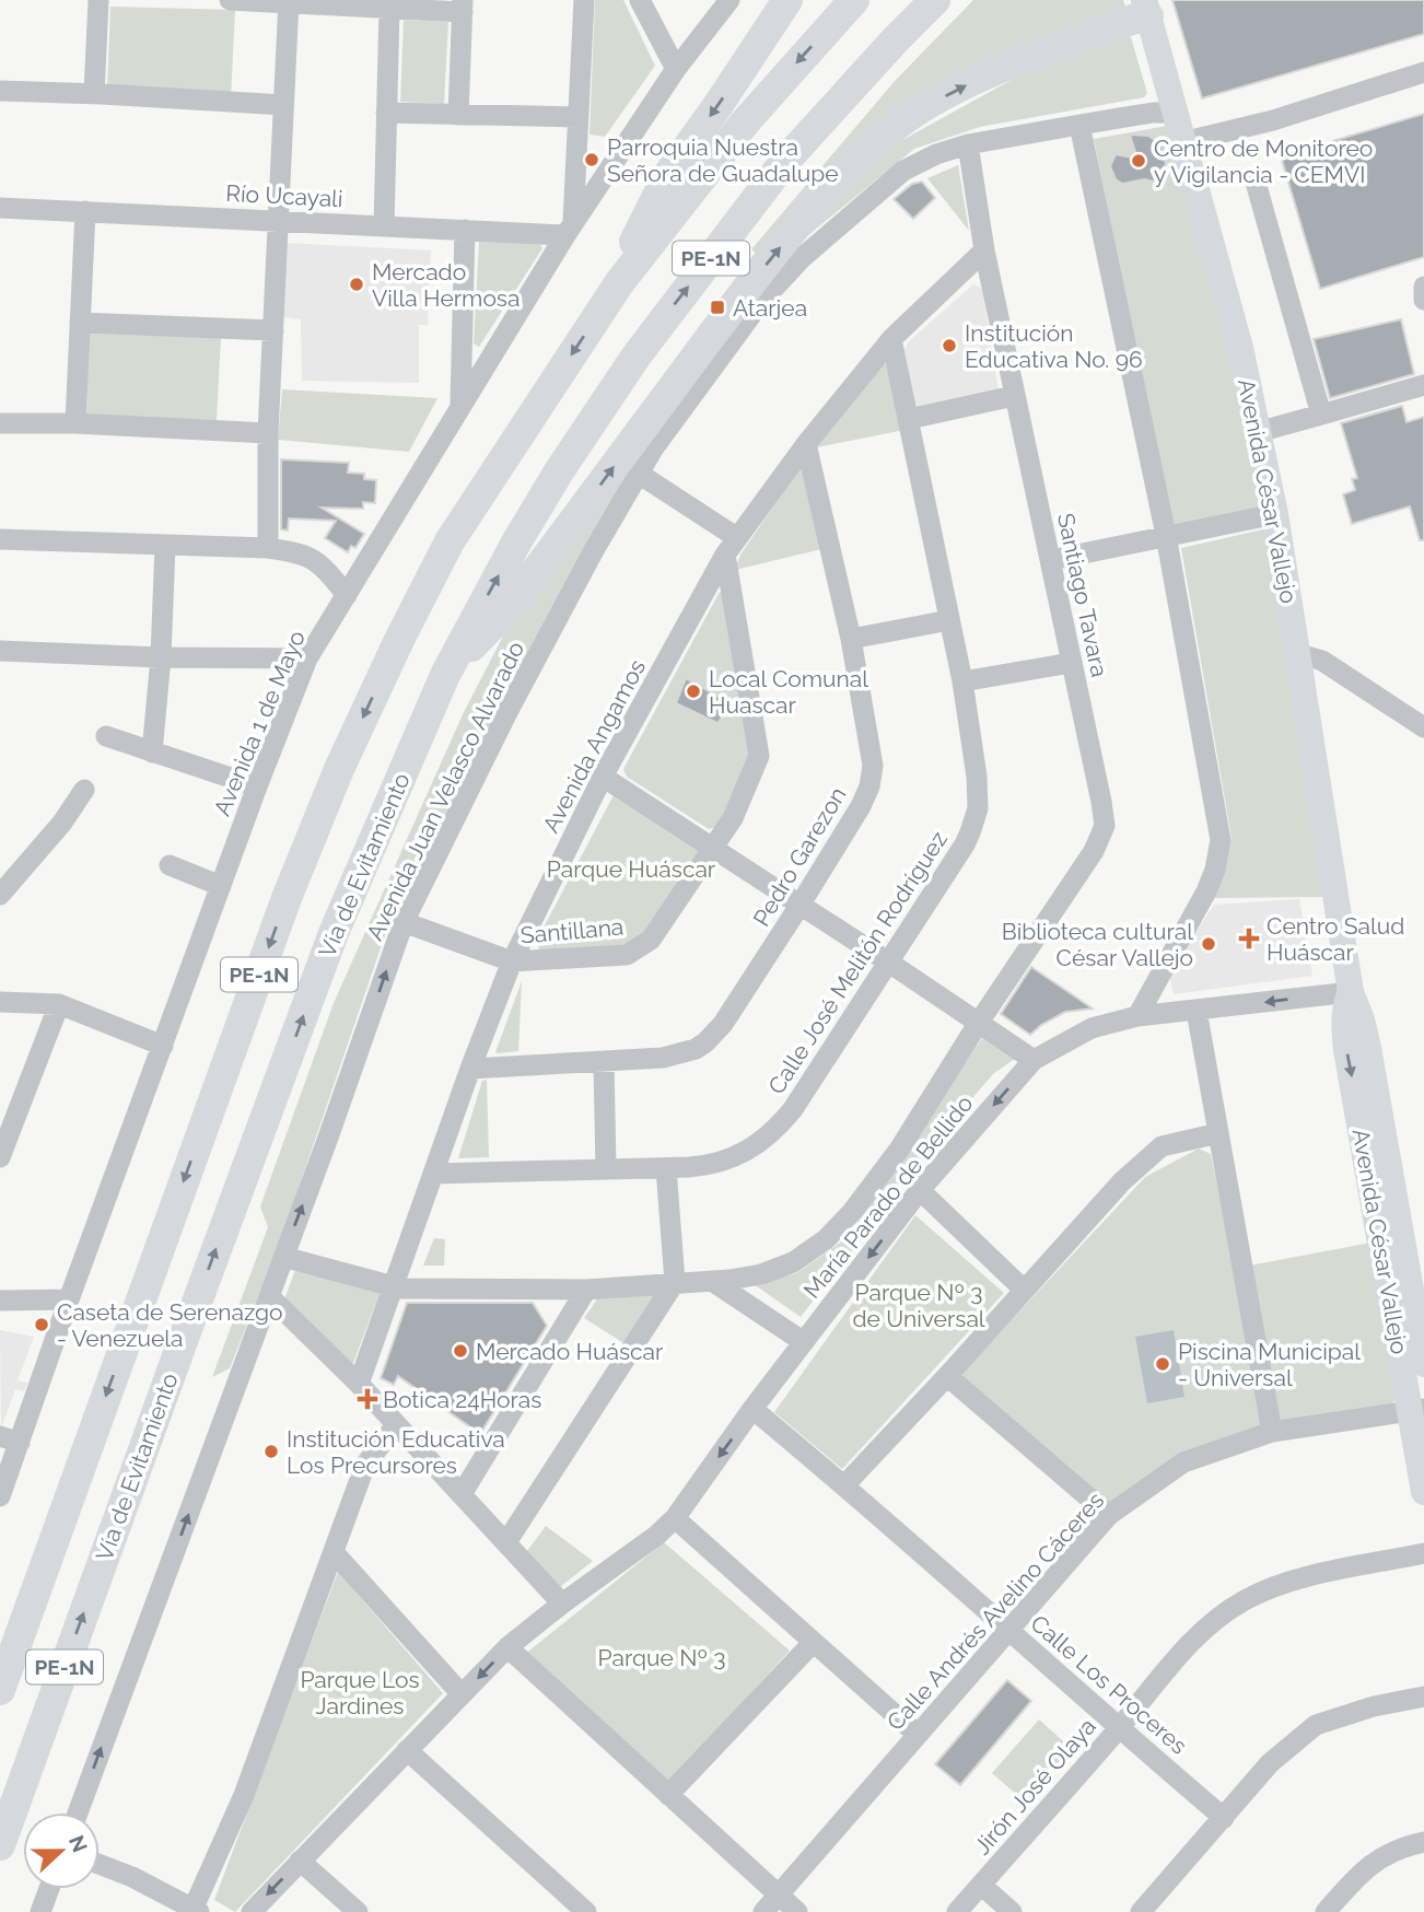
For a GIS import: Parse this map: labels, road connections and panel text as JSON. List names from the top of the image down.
{
  "streets": {
    "highway": ["PE-1N", "Vía de Evitamiento"],
    "main road": ["Avenida César Vallejo"],
    "street": [
      "Río Ucayali",
      "Santiago Tavara",
      "Avenida 1 de Mayo",
      "Avenida Angamos",
      "Avenida Juan Velasco Alvarado",
      "Pedro Garezon",
      "Santillana",
      "Calle José Melitón Rodríguez",
      "María Parado de Bellido",
      "Calle Andrés Avelino Cáceres",
      "Calle Los Proceres",
      "Jirón José Olaya"
    ]
  },
  "crossings": [
    ["Río Ucayali", "Avenida 1 de Mayo"],
    ["Avenida César Vallejo", "Avenida Juan Velasco Alvarado"],
    ["Avenida César Vallejo", "María Parado de Bellido"],
    ["Avenida César Vallejo", "Calle Andrés Avelino Cáceres"],
    ["Santiago Tavara", "Avenida Angamos"],
    ["Santiago Tavara", "Avenida Juan Velasco Alvarado"],
    ["Avenida Angamos", "Pedro Garezon"],
    ["Avenida Angamos", "Santillana"],
    ["Avenida Angamos", "Calle José Melitón Rodríguez"],
    ["Avenida Juan Velasco Alvarado", "Santillana"],
    ["María Parado de Bellido", "Calle Los Proceres"],
    ["Calle Andrés Avelino Cáceres", "Calle Los Proceres"],
    ["Calle Los Proceres", "Jirón José Olaya"]
  ],
  "parks": [
    "Parque Huáscar",
    "Parque Nº 3 de Universal",
    "Parque Nº 3",
    "Parque Los Jardines"
  ],
  "places": {
    "other": [
      "Parroquia Nuestra Señora de Guadalupe",
      "Centro de Monitoreo y Vigilancia - CEMVI",
      "Mercado Villa Hermosa",
      "Institución Educativa No. 96",
      "Local Comunal Huascar",
      "Biblioteca cultural César Vallejo",
      "Caseta de Serenazgo - Venezuela",
      "Mercado Huáscar",
      "Piscina Municipal - Universal",
      "Institución Educativa Los Precursores"
    ],
    "transit": ["Atarjea"],
    "health": ["Centro Salud Huáscar", "Botica 24Horas"]
  },
  "north": "right"
}
